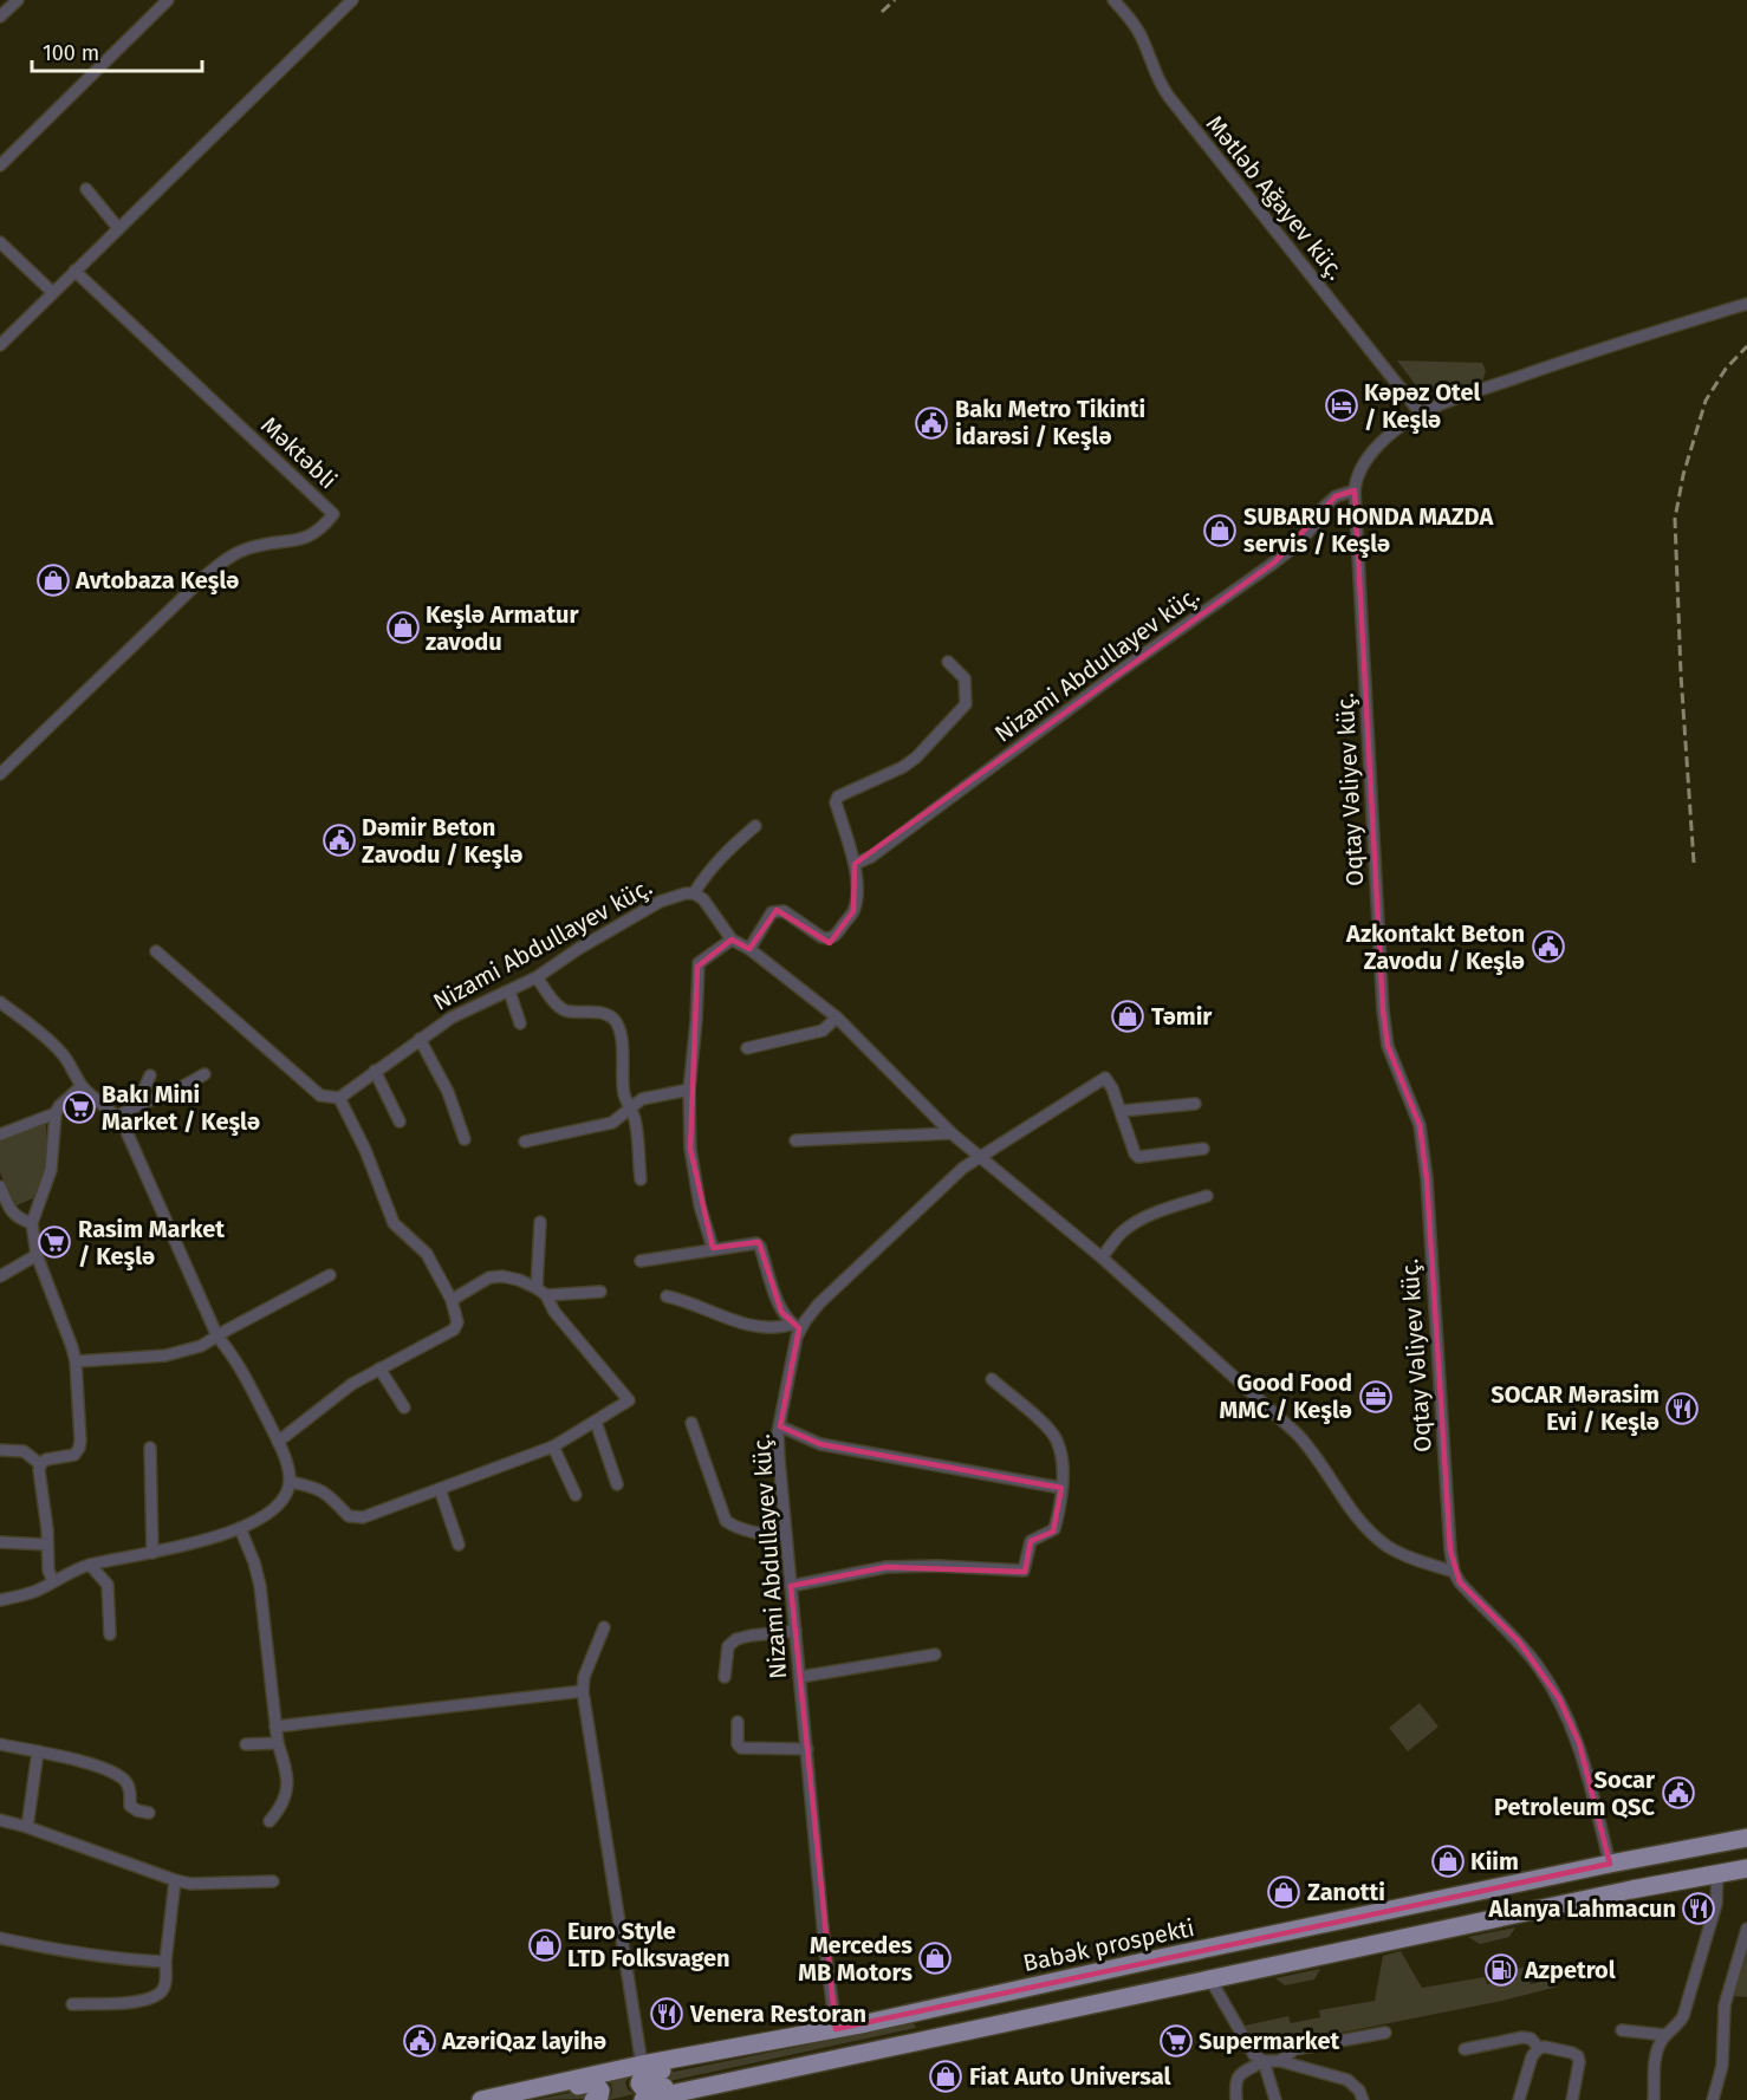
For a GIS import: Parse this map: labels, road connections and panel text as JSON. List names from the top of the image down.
{
  "streets": {
    "main road": ["Babək prospekti"],
    "street": [
      "Mətləb Ağayev küç.",
      "Məktəbli",
      "Nizami Abdullayev küç.",
      "Oqtay Vəliyev küç."
    ]
  },
  "crossings": [
    ["Mətləb Ağayev küç.", "Oqtay Vəliyev küç."],
    ["Nizami Abdullayev küç.", "Oqtay Vəliyev küç."],
    ["Nizami Abdullayev küç.", "Babək prospekti"]
  ],
  "places": {
    "hotel": ["Kəpəz Otel / Keşlə"],
    "public building": [
      "Bakı Metro Tikinti İdarəsi / Keşlə",
      "Dəmir Beton Zavodu / Keşlə",
      "Azkontakt Beton Zavodu / Keşlə",
      "Socar Petroleum QSC",
      "AzəriQaz layihə"
    ],
    "shop": [
      "SUBARU HONDA MAZDA servis / Keşlə",
      "Avtobaza Keşlə",
      "Keşlə Armatur zavodu",
      "Təmir",
      "Kiim",
      "Zanotti",
      "Euro Style LTD Folksvagen",
      "Mercedes MB Motors",
      "Fiat Auto Universal"
    ],
    "supermarket": ["Bakı Mini Market / Keşlə", "Rasim Market / Keşlə", "Supermarket"],
    "office": ["Good Food MMC / Keşlə"],
    "restaurant": ["SOCAR Mərasim Evi / Keşlə", "Alanya Lahmacun", "Venera Restoran"],
    "fuel station": ["Azpetrol"]
  },
  "scale_bar": "100 m"
}
